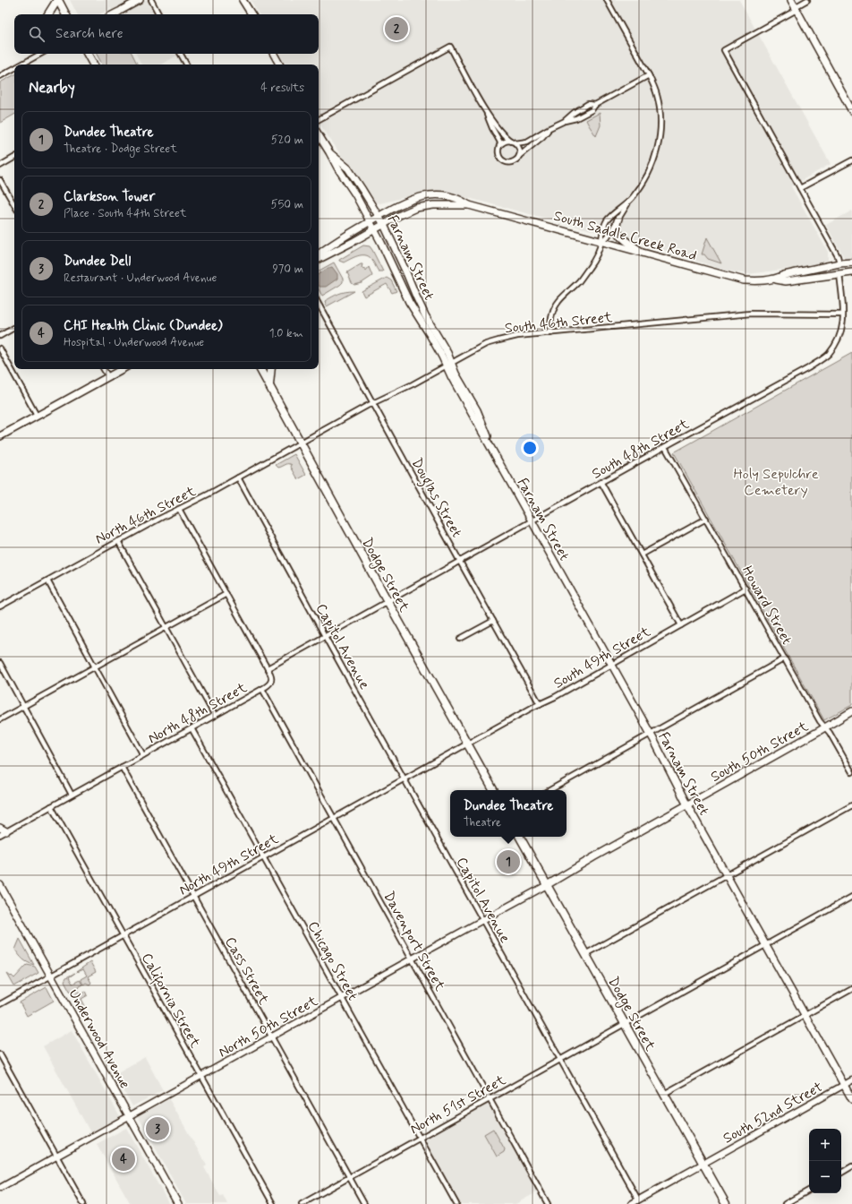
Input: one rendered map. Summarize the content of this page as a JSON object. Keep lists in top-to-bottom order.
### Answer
{
  "streets": {
    "highway": ["Dodge Street"],
    "main road": [
      "South Saddle Creek Road",
      "Farnam Street",
      "South 50th Street",
      "Underwood Avenue"
    ],
    "street": [
      "South 46th Street",
      "South 48th Street",
      "Douglas Street",
      "North 46th Street",
      "Howard Street",
      "Capitol Avenue",
      "South 49th Street",
      "North 48th Street",
      "North 49th Street",
      "Davenport Street",
      "Chicago Street",
      "Cass Street",
      "California Street",
      "North 50th Street",
      "North 51st Street",
      "South 52nd Street"
    ]
  },
  "crossings": [
    ["South Saddle Creek Road", "Farnam Street"],
    ["South Saddle Creek Road", "South 48th Street"],
    ["Farnam Street", "South 46th Street"],
    ["Farnam Street", "South 48th Street"],
    ["Farnam Street", "South 49th Street"],
    ["Farnam Street", "South 50th Street"],
    ["Farnam Street", "North 51st Street"],
    ["Farnam Street", "South 52nd Street"],
    ["South 46th Street", "South 48th Street"],
    ["South 46th Street", "Douglas Street"],
    ["South 46th Street", "North 46th Street"],
    ["South 46th Street", "Dodge Street"],
    ["South 48th Street", "Douglas Street"],
    ["South 48th Street", "Dodge Street"],
    ["South 48th Street", "Howard Street"],
    ["Douglas Street", "South 49th Street"],
    ["North 46th Street", "Dodge Street"],
    ["North 46th Street", "Capitol Avenue"],
    ["Dodge Street", "South 49th Street"],
    ["Dodge Street", "South 50th Street"],
    ["Dodge Street", "North 49th Street"],
    ["Dodge Street", "North 50th Street"],
    ["Dodge Street", "North 51st Street"],
    ["Dodge Street", "South 52nd Street"],
    ["Howard Street", "South 49th Street"],
    ["Howard Street", "South 50th Street"],
    ["Capitol Avenue", "North 49th Street"],
    ["Capitol Avenue", "North 50th Street"],
    ["Capitol Avenue", "North 51st Street"],
    ["Capitol Avenue", "South 52nd Street"],
    ["South 49th Street", "North 49th Street"],
    ["North 48th Street", "Davenport Street"],
    ["North 48th Street", "Chicago Street"],
    ["North 48th Street", "Cass Street"],
    ["North 48th Street", "California Street"],
    ["South 50th Street", "North 50th Street"],
    ["North 49th Street", "Davenport Street"],
    ["North 49th Street", "Chicago Street"],
    ["North 49th Street", "Cass Street"],
    ["North 49th Street", "California Street"],
    ["North 49th Street", "Underwood Avenue"],
    ["Davenport Street", "North 50th Street"],
    ["Davenport Street", "North 51st Street"],
    ["Chicago Street", "North 50th Street"],
    ["Chicago Street", "North 51st Street"],
    ["Cass Street", "North 50th Street"],
    ["Cass Street", "North 51st Street"],
    ["California Street", "North 50th Street"],
    ["North 50th Street", "Underwood Avenue"]
  ],
  "parks": ["Holy Sepulchre Cemetery"],
  "page": {
    "search": "Search here",
    "pins": [
      "2",
      "1",
      "3",
      "4"
    ],
    "heading": ["Nearby", "4 results"],
    "list": [
      {
        "mark": "1",
        "name": "Dundee Theatre",
        "note": "Theatre · Dodge Street",
        "value": "520 m"
      },
      {
        "mark": "2",
        "name": "Clarkson Tower",
        "note": "Place · South 44th Street",
        "value": "550 m"
      },
      {
        "mark": "3",
        "name": "Dundee Dell",
        "note": "Restaurant · Underwood Avenue",
        "value": "970 m"
      },
      {
        "mark": "4",
        "name": "CHI Health Clinic (Dundee)",
        "note": "Hospital · Underwood Avenue",
        "value": "1.0 km"
      }
    ],
    "popup": ["Dundee Theatre", "Theatre"],
    "map_buttons": ["+", "−"]
  }
}
